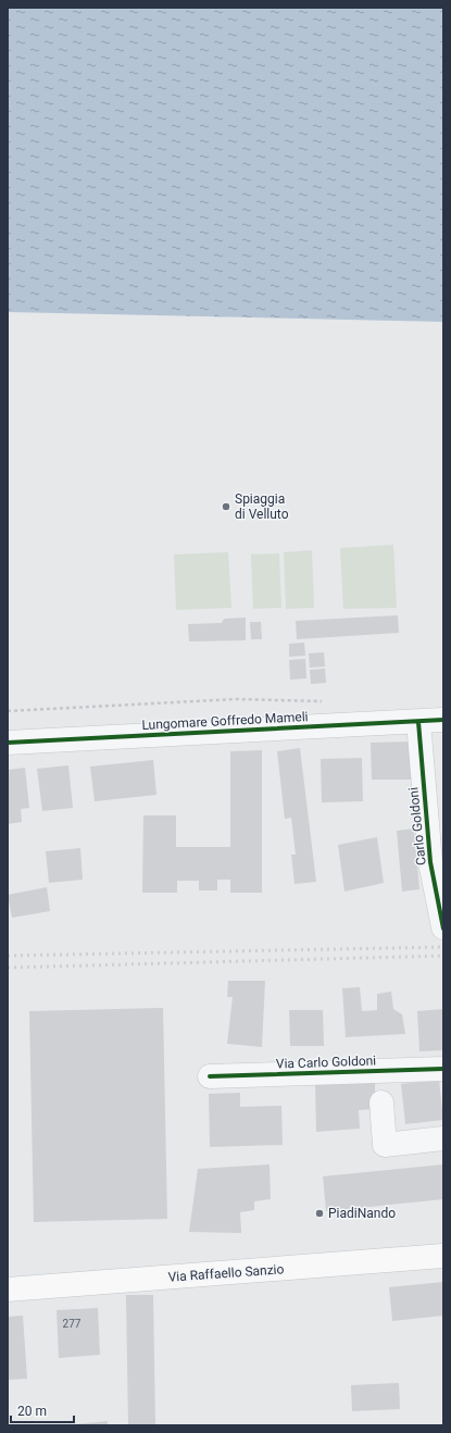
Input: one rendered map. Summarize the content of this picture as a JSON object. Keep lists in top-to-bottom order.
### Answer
{
  "streets": {
    "main road": ["Via Raffaello Sanzio"],
    "street": ["Lungomare Goffredo Mameli", "Carlo Goldoni", "Via Carlo Goldoni"]
  },
  "crossings": [
    ["Lungomare Goffredo Mameli", "Carlo Goldoni"]
  ],
  "places": ["Spiaggia di Velluto", "PiadiNando"],
  "house_numbers": ["277"],
  "scale_bar": "20 m"
}
